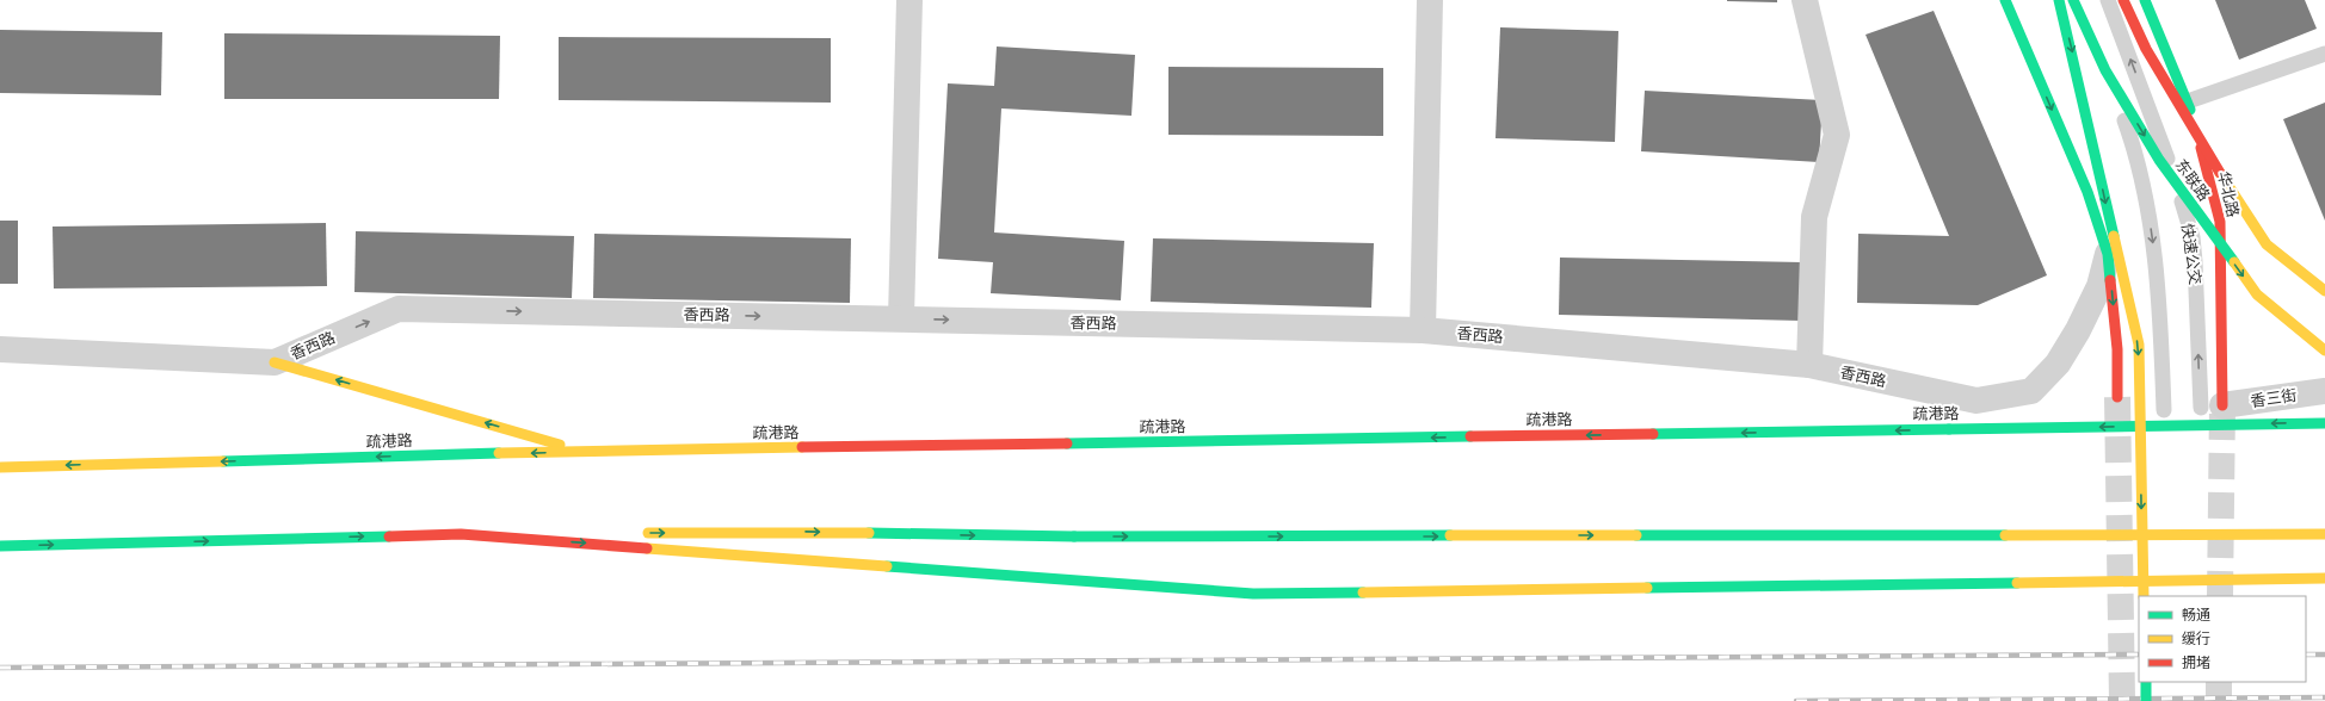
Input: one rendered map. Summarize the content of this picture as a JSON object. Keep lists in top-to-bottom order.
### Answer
{
  "streets": {
    "main road": ["东联路", "华北路", "疏港路"],
    "street": ["香西路", "香三街"],
    "lane": ["快速公交"]
  },
  "crossings": [
    ["华北路", "快速公交"],
    ["华北路", "香三街"],
    ["快速公交", "香三街"]
  ],
  "one_way": ["香西路"],
  "legend": ["畅通", "缓行", "拥堵"]
}
